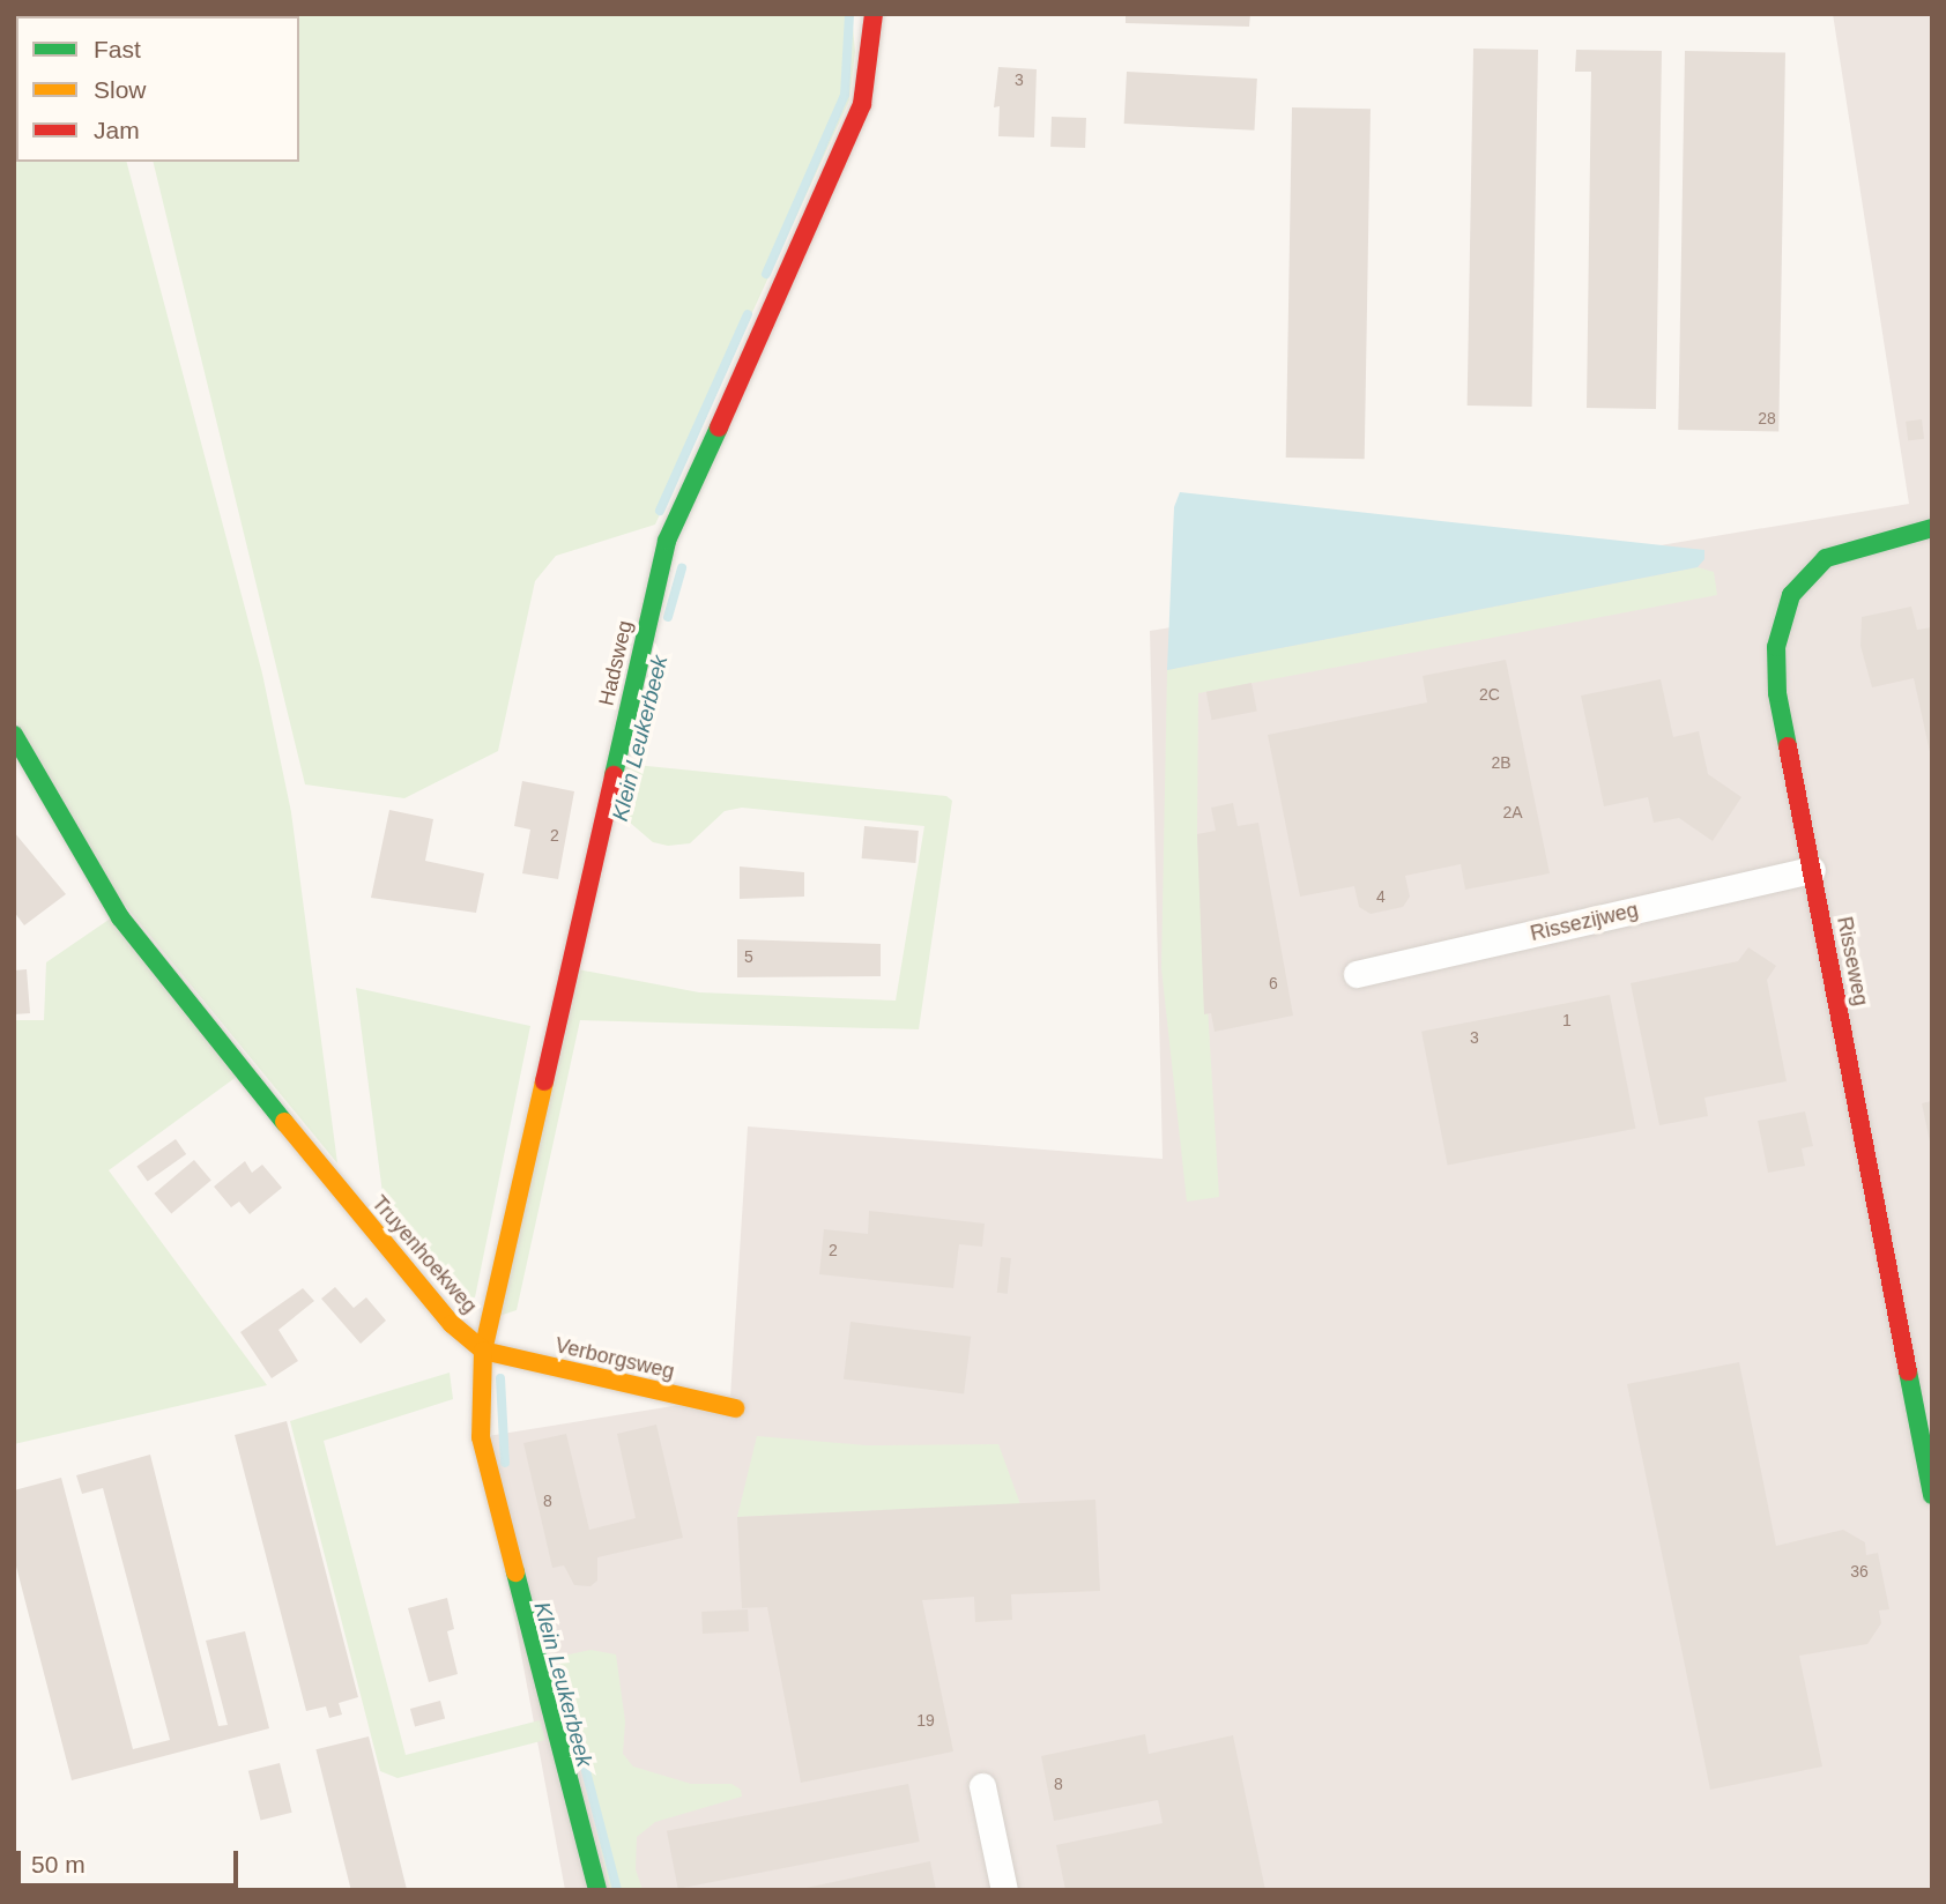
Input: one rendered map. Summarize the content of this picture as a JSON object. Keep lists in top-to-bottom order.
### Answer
{
  "streets": {
    "street": [
      "Hadsweg",
      "Rissezijweg",
      "Risseweg",
      "Truyenhoekweg",
      "Verborgsweg"
    ]
  },
  "crossings": [
    ["Hadsweg", "Truyenhoekweg"],
    ["Hadsweg", "Verborgsweg"],
    ["Rissezijweg", "Risseweg"],
    ["Truyenhoekweg", "Verborgsweg"]
  ],
  "water": ["Klein Leukerbeek"],
  "house_numbers": [
    "3",
    "28",
    "2C",
    "2B",
    "2A",
    "2",
    "4",
    "5",
    "6",
    "1",
    "3",
    "2",
    "8",
    "36",
    "19",
    "8"
  ],
  "legend": ["Fast", "Slow", "Jam"],
  "scale_bar": "50 m"
}
